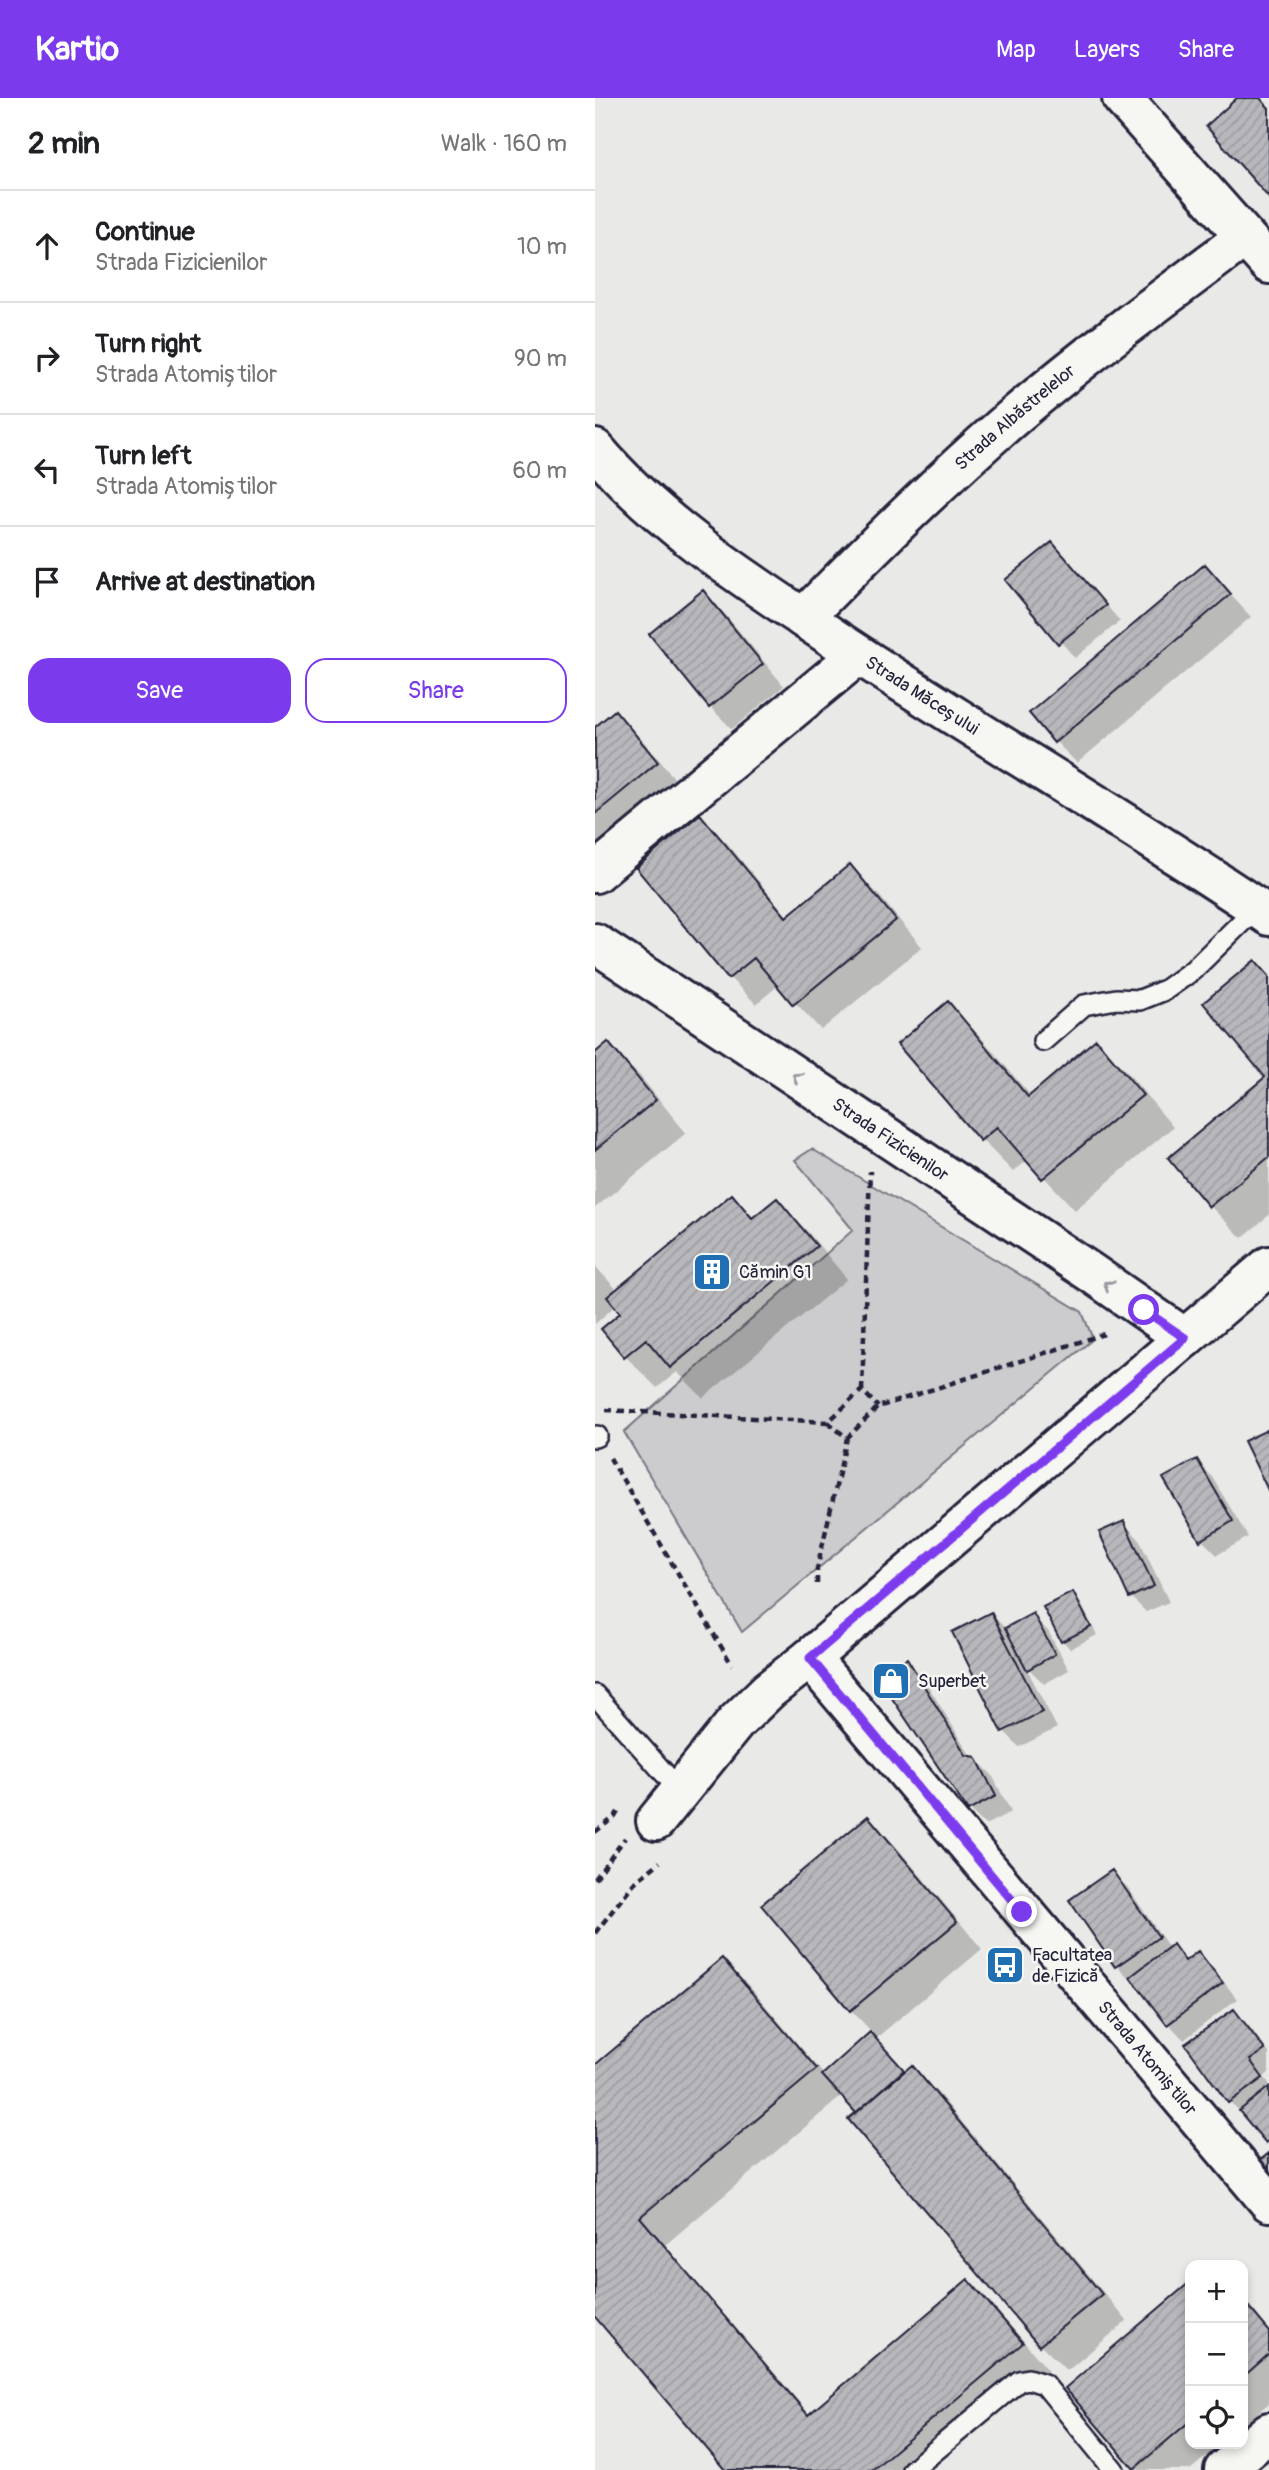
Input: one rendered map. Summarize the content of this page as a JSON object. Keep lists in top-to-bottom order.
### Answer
{
  "streets": {
    "street": [
      "Strada Albăstrelelor",
      "Strada Măceșului",
      "Strada Fizicienilor",
      "Strada Atomiștilor"
    ]
  },
  "crossings": [
    ["Strada Albăstrelelor", "Strada Măceșului"]
  ],
  "one_way": ["Strada Fizicienilor"],
  "places": {
    "building": ["Cămin G1"],
    "shop": ["Superbet"],
    "bus stop": ["Facultatea de Fizică"]
  },
  "page": {
    "header": "Kartio",
    "nav": ["Map", "Layers", "Share"],
    "heading": ["2 min", "Walk · 160 m"],
    "list": [
      ["Continue", "Strada Fizicienilor", "10 m"],
      ["Turn right", "Strada Atomiștilor", "90 m"],
      ["Turn left", "Strada Atomiștilor", "60 m"],
      "Arrive at destination"
    ],
    "buttons": ["Save", "Share"],
    "map_buttons": ["+", "−"]
  }
}
